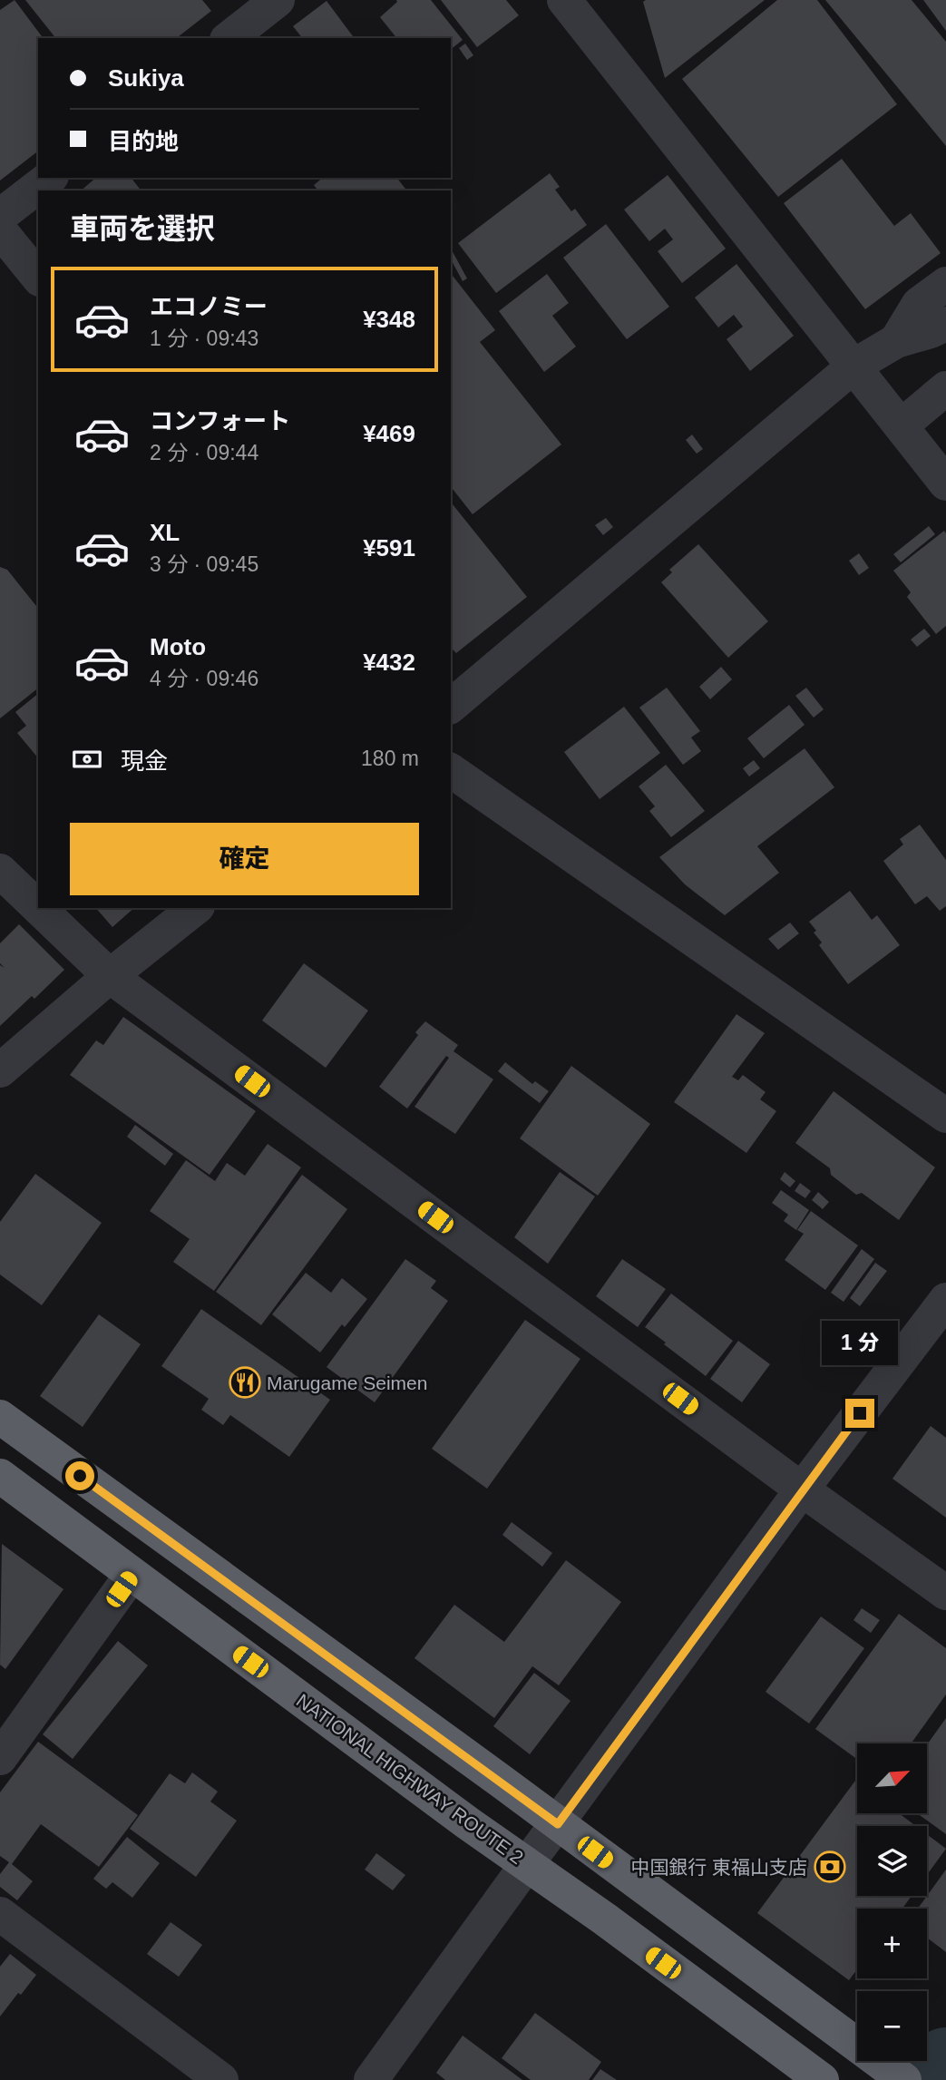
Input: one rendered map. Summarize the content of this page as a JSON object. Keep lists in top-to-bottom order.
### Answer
{
  "streets": {
    "highway": ["NATIONAL HIGHWAY ROUTE 2"]
  },
  "places": {
    "restaurant": ["Marugame Seimen"],
    "bank": ["中国銀行 東福山支店"]
  },
  "north": "top right",
  "page": {
    "banner": ["Sukiya", "目的地"],
    "heading": "車両を選択",
    "list": [
      {
        "name": "エコノミー",
        "note": "1 分 · 09:43",
        "value": "¥348"
      },
      {
        "name": "コンフォート",
        "note": "2 分 · 09:44",
        "value": "¥469"
      },
      {
        "name": "XL",
        "note": "3 分 · 09:45",
        "value": "¥591"
      },
      {
        "name": "Moto",
        "note": "4 分 · 09:46",
        "value": "¥432"
      }
    ],
    "pay": ["現金", "180 m"],
    "buttons": "確定",
    "bubble": "1 分",
    "map_buttons": ["+", "−"]
  }
}
